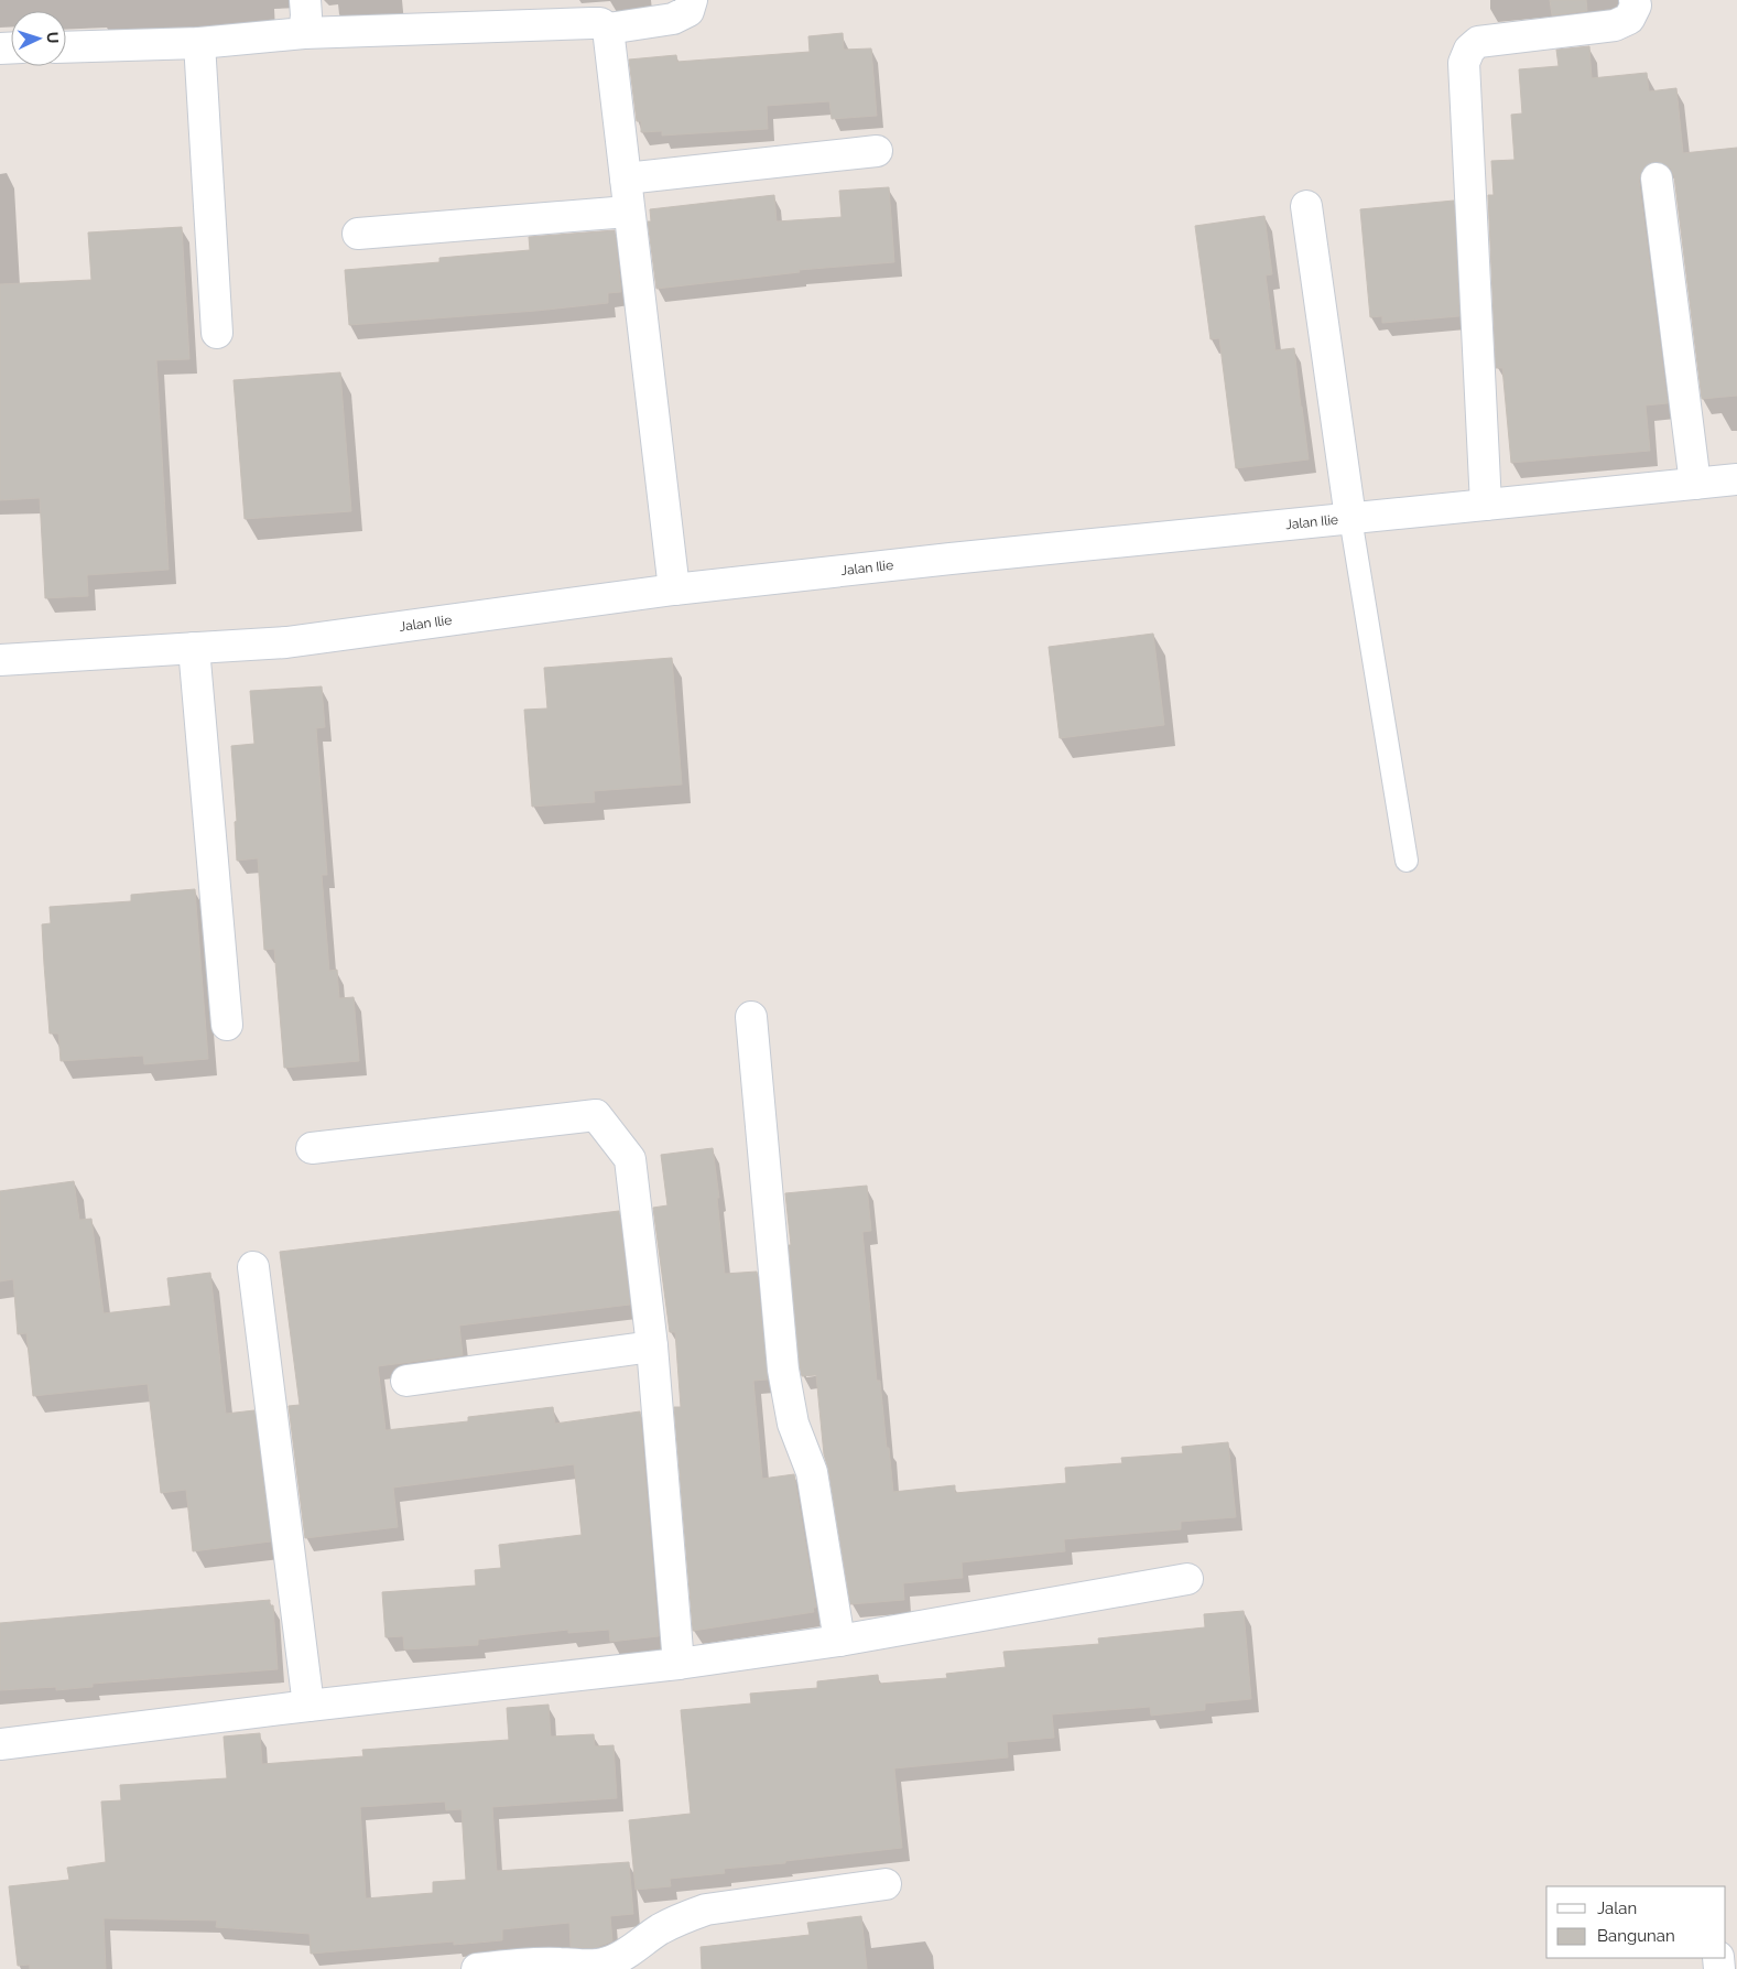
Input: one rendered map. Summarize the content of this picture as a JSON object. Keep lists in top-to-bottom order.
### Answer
{
  "streets": {
    "street": ["Jalan Ilie"]
  },
  "legend": ["Jalan", "Bangunan"],
  "north": "right"
}
